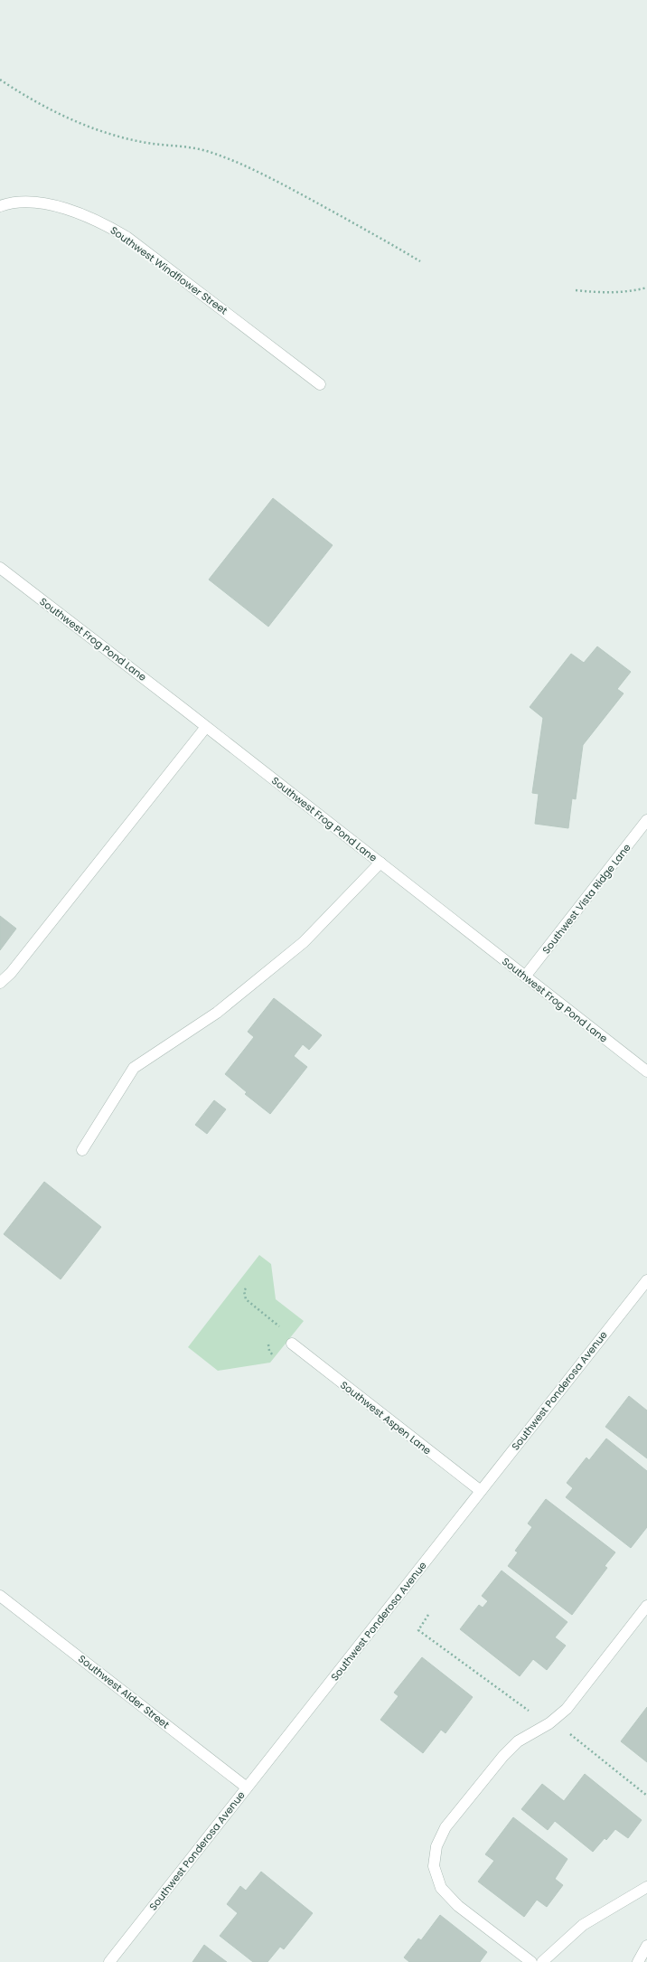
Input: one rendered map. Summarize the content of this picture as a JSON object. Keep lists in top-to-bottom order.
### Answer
{
  "streets": {
    "street": [
      "Southwest Windflower Street",
      "Southwest Frog Pond Lane",
      "Southwest Vista Ridge Lane",
      "Southwest Ponderosa Avenue",
      "Southwest Aspen Lane",
      "Southwest Alder Street"
    ]
  },
  "crossings": [
    ["Southwest Frog Pond Lane", "Southwest Vista Ridge Lane"],
    ["Southwest Ponderosa Avenue", "Southwest Aspen Lane"],
    ["Southwest Ponderosa Avenue", "Southwest Alder Street"]
  ]
}
